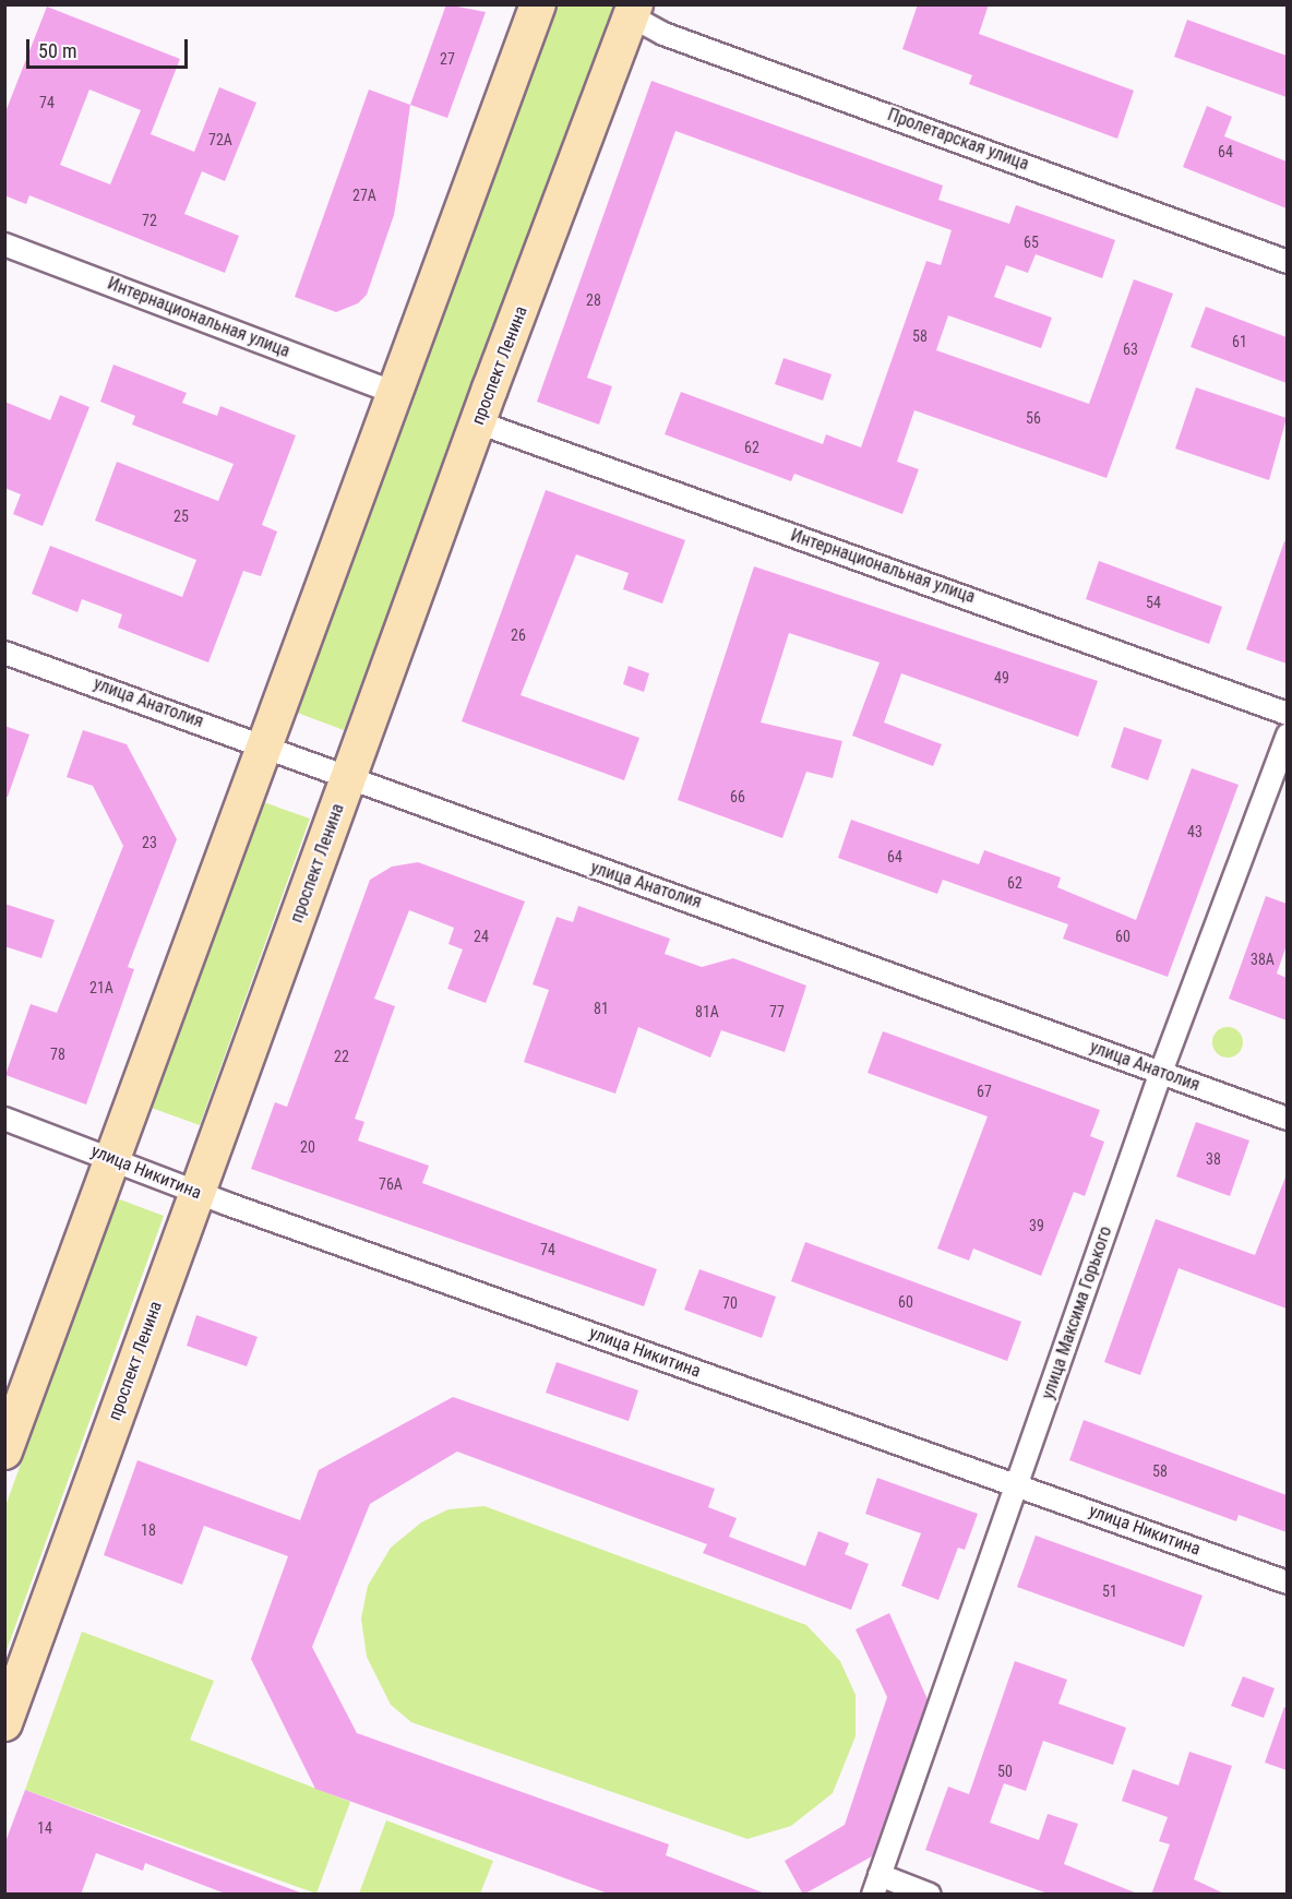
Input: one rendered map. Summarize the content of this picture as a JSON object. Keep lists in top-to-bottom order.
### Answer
{
  "streets": {
    "main road": ["проспект Ленина"],
    "street": [
      "Пролетарская улица",
      "Интернациональная улица",
      "улица Анатолия",
      "улица Никитина",
      "улица Максима Горького"
    ]
  },
  "crossings": [
    ["Пролетарская улица", "проспект Ленина"],
    ["Интернациональная улица", "проспект Ленина"],
    ["проспект Ленина", "улица Анатолия"],
    ["проспект Ленина", "улица Никитина"],
    ["улица Анатолия", "улица Максима Горького"],
    ["улица Никитина", "улица Максима Горького"]
  ],
  "house_numbers": [
    "27",
    "74",
    "72А",
    "64",
    "27А",
    "72",
    "65",
    "28",
    "58",
    "61",
    "63",
    "56",
    "62",
    "25",
    "54",
    "26",
    "49",
    "66",
    "43",
    "23",
    "64",
    "62",
    "24",
    "60",
    "38А",
    "21А",
    "81",
    "81А",
    "77",
    "78",
    "22",
    "67",
    "20",
    "38",
    "76А",
    "39",
    "74",
    "60",
    "70",
    "58",
    "18",
    "51",
    "50",
    "14"
  ],
  "scale_bar": "50 m"
}
